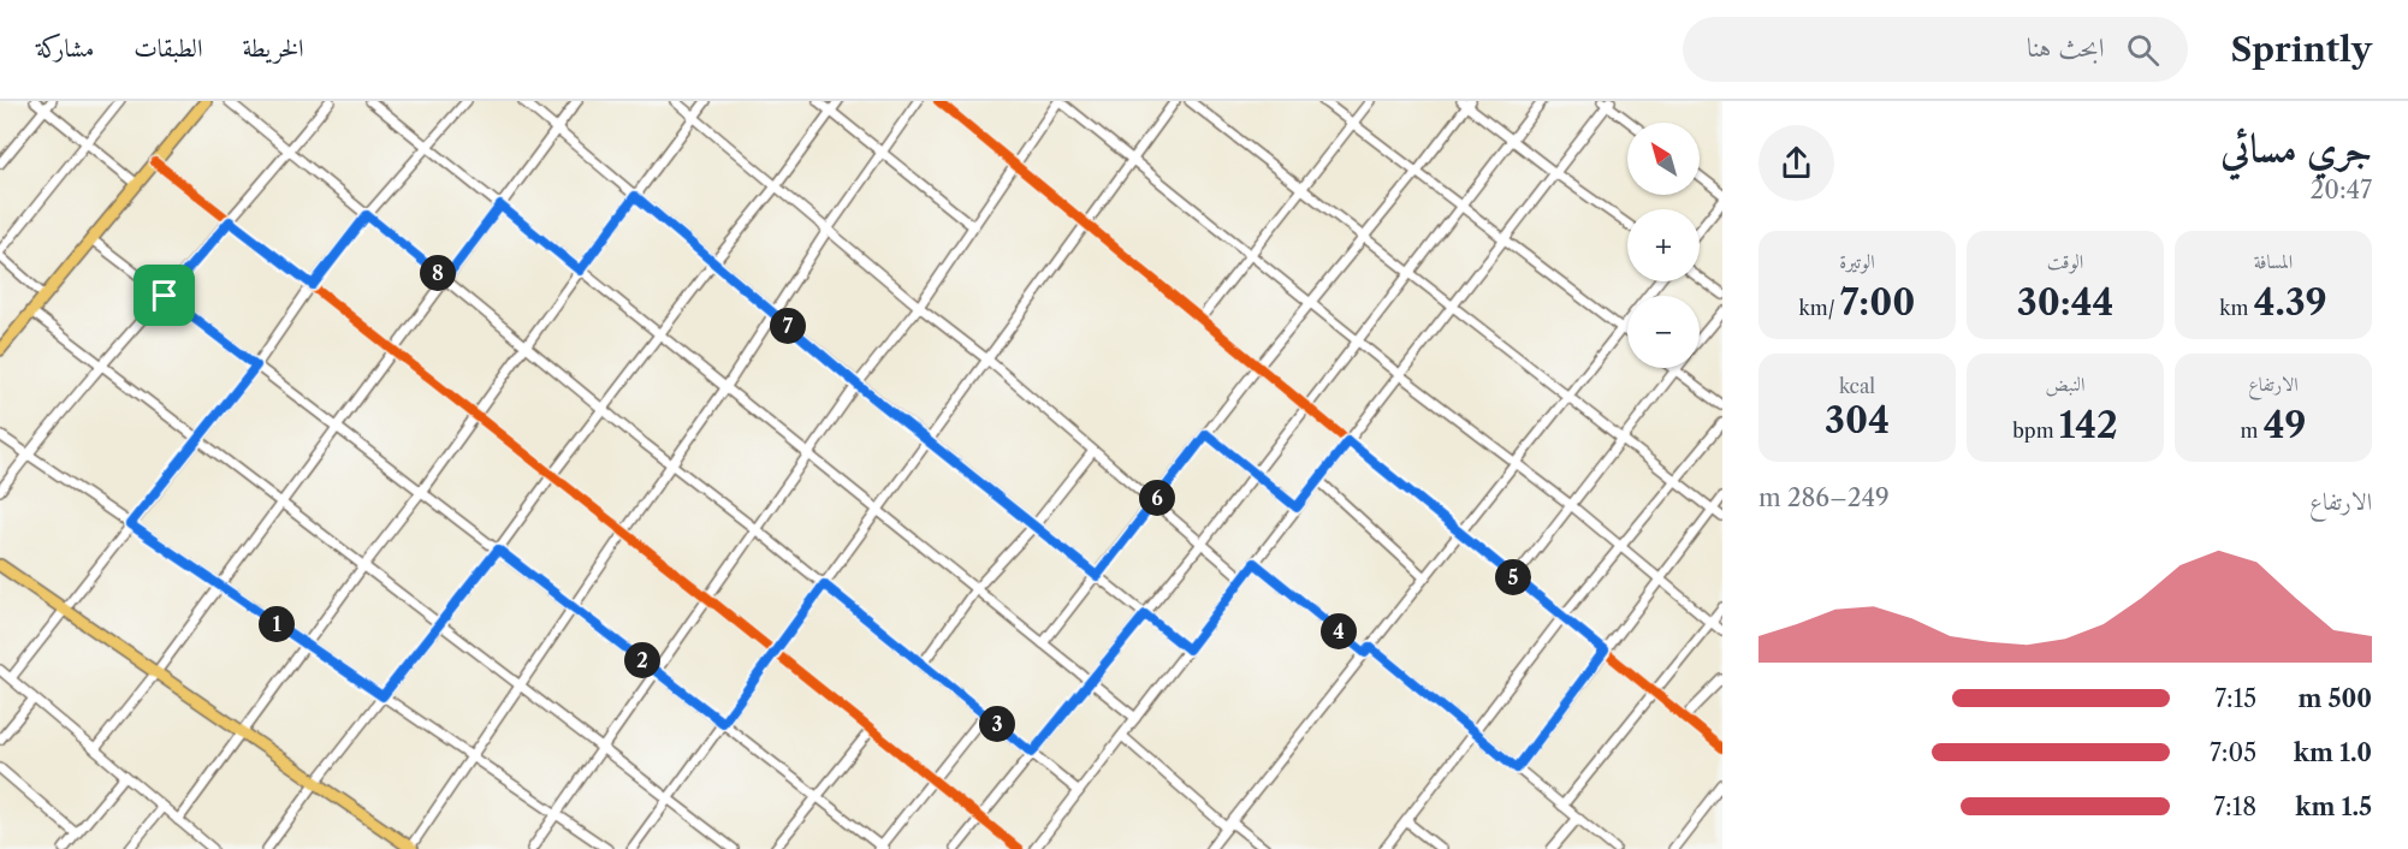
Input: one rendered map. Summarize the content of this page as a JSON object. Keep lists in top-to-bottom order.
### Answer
{
  "north": "top left",
  "page": {
    "header": "Sprintly",
    "search": "ابحث هنا",
    "nav": ["الخريطة", "الطبقات", "مشاركة"],
    "heading": ["جري مسائي", "20:47"],
    "map_buttons": ["+", "−"],
    "stats": [
      ["المسافة", "4.39 km"],
      ["الوقت", "30:44"],
      ["الوتيرة", "7:00 /km"],
      ["الارتفاع", "49 m"],
      ["النبض", "142 bpm"],
      ["kcal", "304"]
    ],
    "pins": [
      "8",
      "7",
      "6",
      "5",
      "1",
      "4",
      "2",
      "3"
    ],
    "chart": ["الارتفاع", "249–286 m"],
    "list": [
      {
        "name": "500 m",
        "note": "7:15"
      },
      {
        "name": "1.0 km",
        "note": "7:05"
      },
      {
        "name": "1.5 km",
        "note": "7:18"
      }
    ]
  }
}
